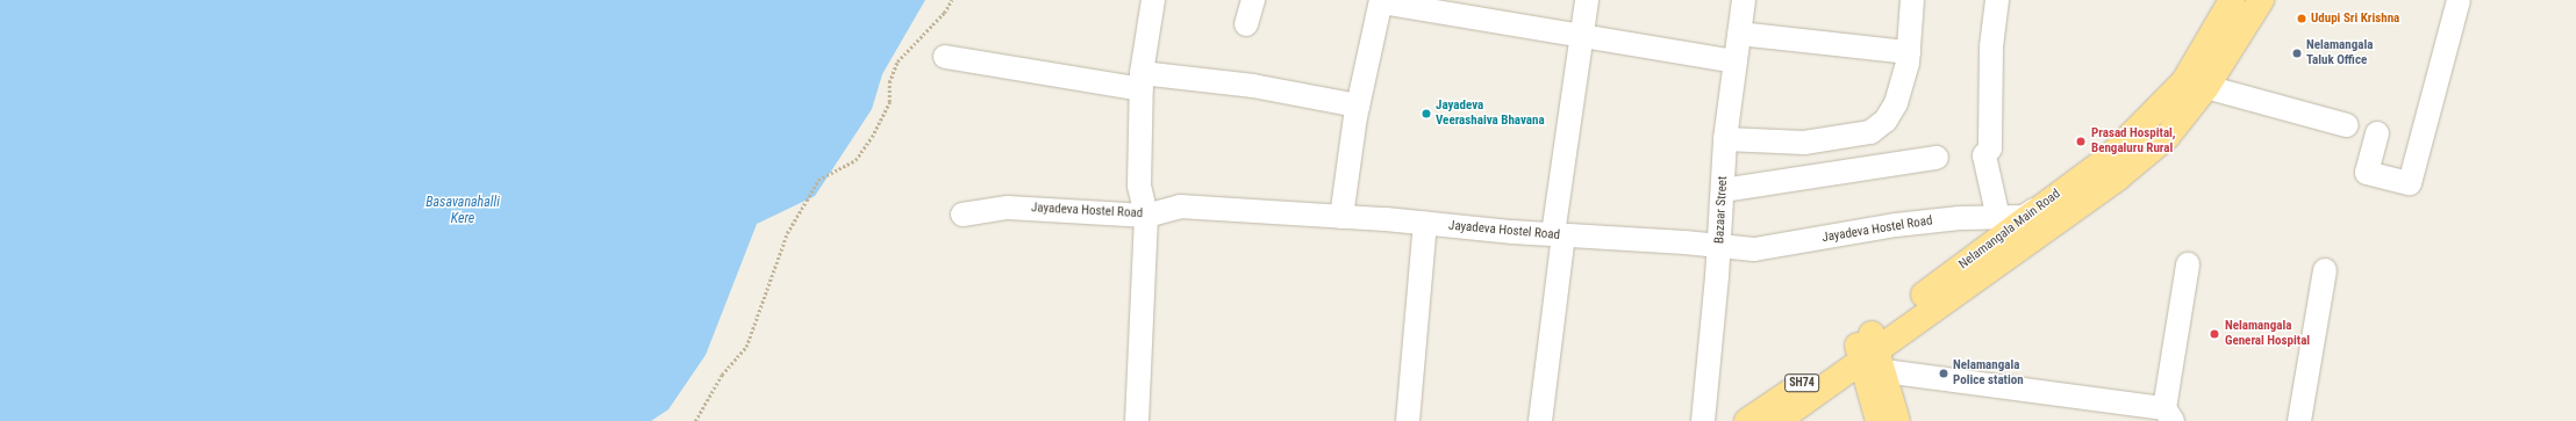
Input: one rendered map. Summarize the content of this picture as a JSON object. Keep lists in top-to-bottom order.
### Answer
{
  "streets": {
    "main road": ["Nelamangala Main Road", "SH74"],
    "street": ["Bazaar Street", "Jayadeva Hostel Road"]
  },
  "crossings": [
    ["Bazaar Street", "Jayadeva Hostel Road"],
    ["Jayadeva Hostel Road", "Nelamangala Main Road"],
    ["Nelamangala Main Road", "SH74"]
  ],
  "water": ["Basavanahalli Kere"],
  "places": [
    "Udupi Sri Krishna",
    "Nelamangala Taluk Office",
    "Jayadeva Veerashaiva Bhavana",
    "Prasad Hospital, Bengaluru Rural",
    "Nelamangala General Hospital",
    "Nelamangala Police station"
  ]
}
